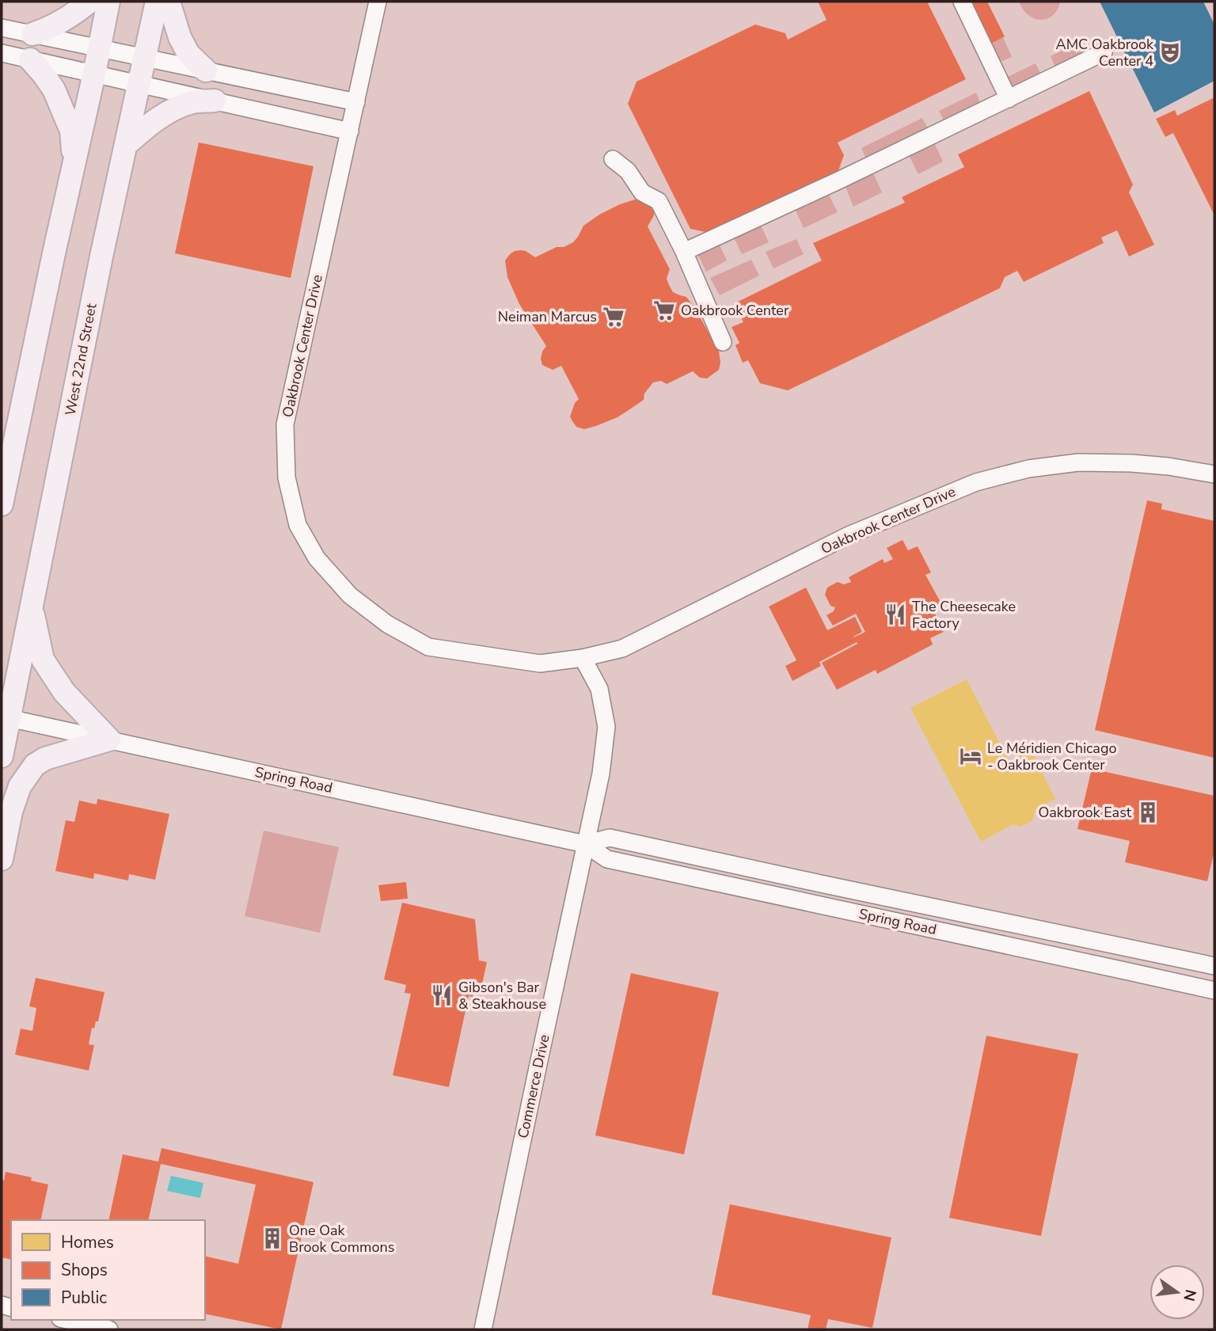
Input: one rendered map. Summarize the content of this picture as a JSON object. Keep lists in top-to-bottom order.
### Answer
{
  "streets": {
    "main road": ["West 22nd Street"],
    "street": ["Oakbrook Center Drive", "Spring Road", "Commerce Drive"]
  },
  "crossings": [
    ["West 22nd Street", "Spring Road"],
    ["Spring Road", "Commerce Drive"]
  ],
  "places": {
    "theatre": ["AMC Oakbrook Center 4"],
    "supermarket": ["Oakbrook Center", "Neiman Marcus"],
    "restaurant": ["The Cheesecake Factory", "Gibson's Bar & Steakhouse"],
    "hotel": ["Le Méridien Chicago - Oakbrook Center"],
    "building": ["Oakbrook East", "One Oak Brook Commons"]
  },
  "legend": ["Homes", "Shops", "Public"],
  "north": "right"
}
